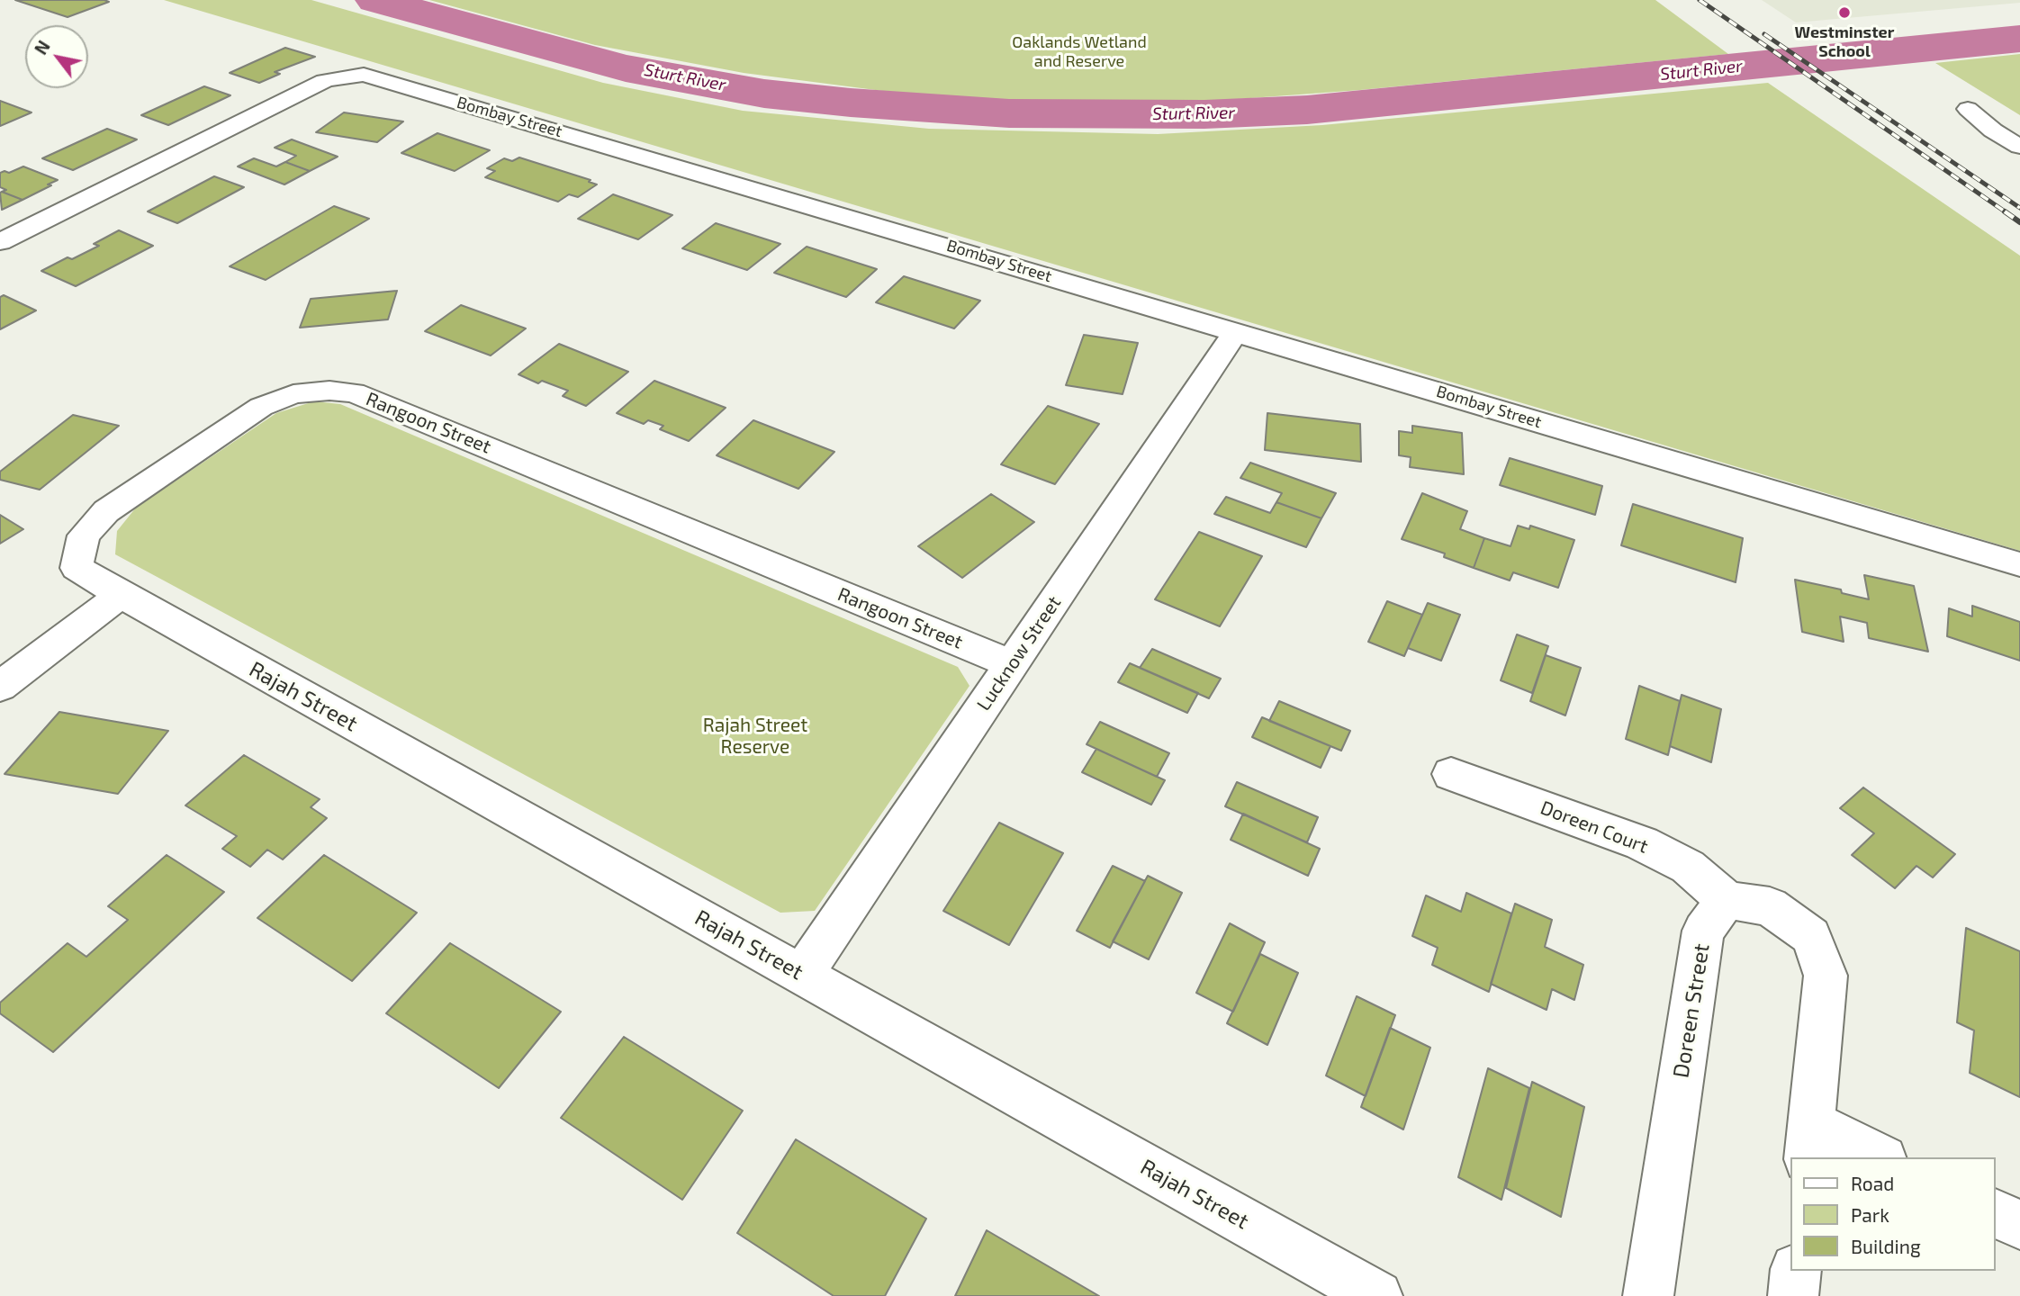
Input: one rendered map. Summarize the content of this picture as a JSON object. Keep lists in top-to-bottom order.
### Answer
{
  "streets": {
    "street": [
      "Bombay Street",
      "Rangoon Street",
      "Lucknow Street",
      "Rajah Street",
      "Doreen Court",
      "Doreen Street"
    ]
  },
  "crossings": [
    ["Bombay Street", "Lucknow Street"],
    ["Rangoon Street", "Lucknow Street"],
    ["Rangoon Street", "Rajah Street"],
    ["Lucknow Street", "Rajah Street"],
    ["Doreen Court", "Doreen Street"]
  ],
  "water": ["Sturt River"],
  "parks": ["Oaklands Wetland and Reserve", "Rajah Street Reserve"],
  "places": ["Westminster School"],
  "legend": ["Road", "Park", "Building"],
  "north": "top left"
}
